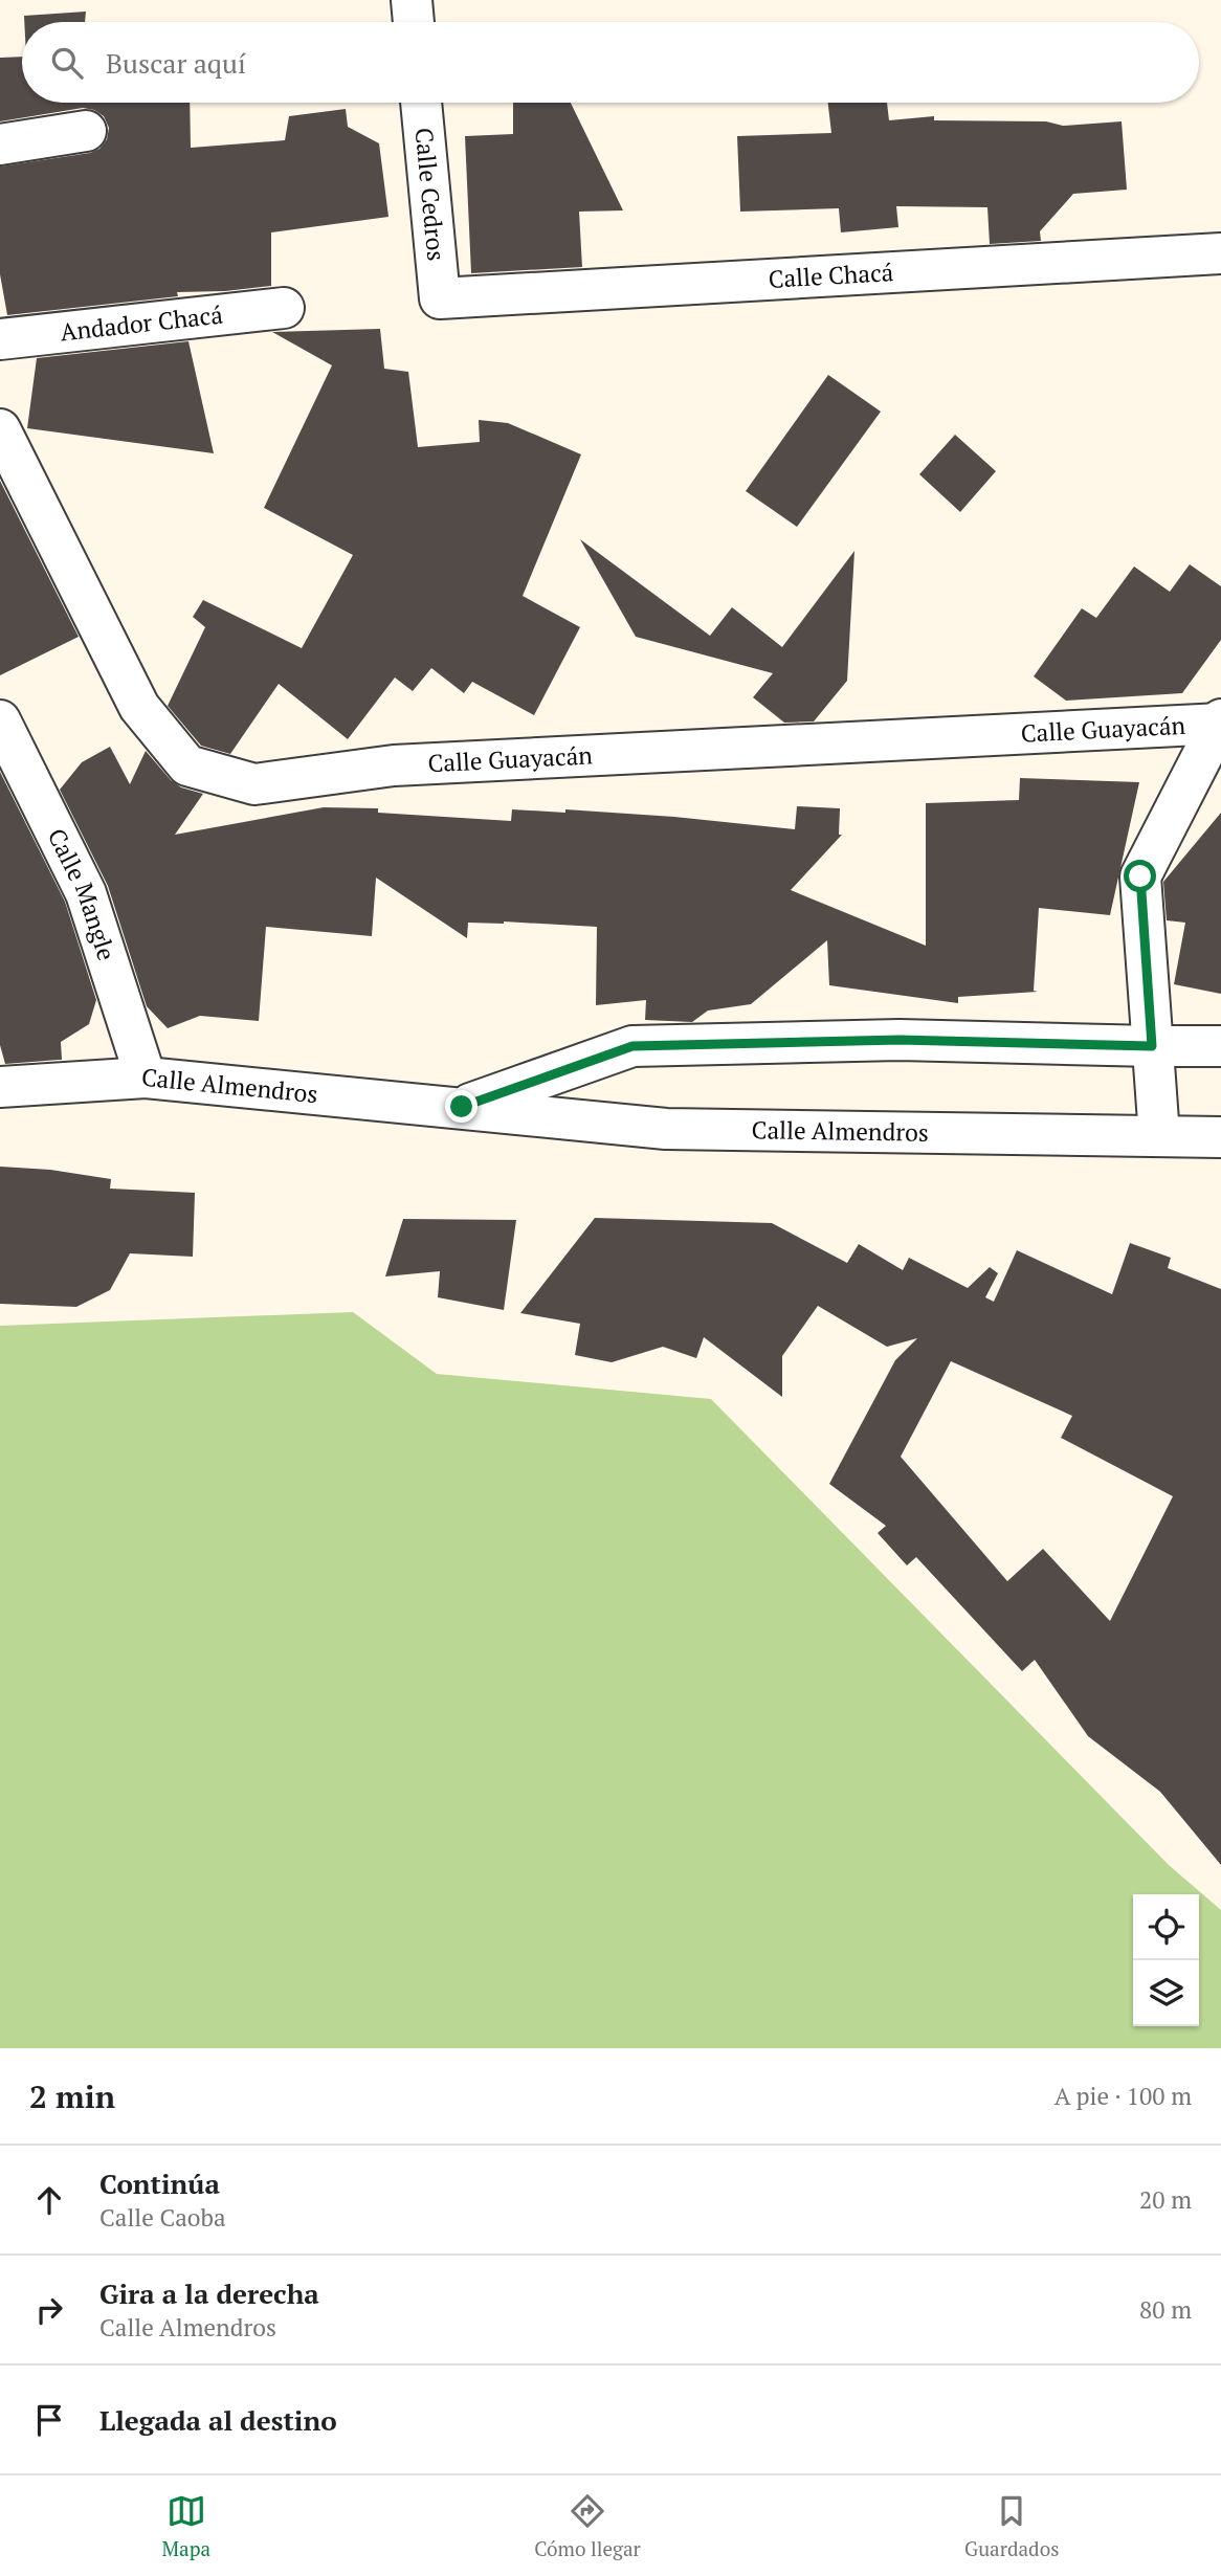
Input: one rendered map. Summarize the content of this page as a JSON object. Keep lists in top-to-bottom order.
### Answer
{
  "streets": {
    "street": [
      "Calle Cedros",
      "Calle Chacá",
      "Andador Chacá",
      "Calle Guayacán",
      "Calle Mangle",
      "Calle Almendros"
    ]
  },
  "crossings": [
    ["Calle Cedros", "Calle Chacá"],
    ["Calle Mangle", "Calle Almendros"]
  ],
  "page": {
    "search": "Buscar aquí",
    "heading": ["2 min", "A pie · 100 m"],
    "list": [
      ["Continúa", "Calle Caoba", "20 m"],
      ["Gira a la derecha", "Calle Almendros", "80 m"],
      "Llegada al destino"
    ],
    "nav": ["Mapa", "Cómo llegar", "Guardados"]
  }
}
